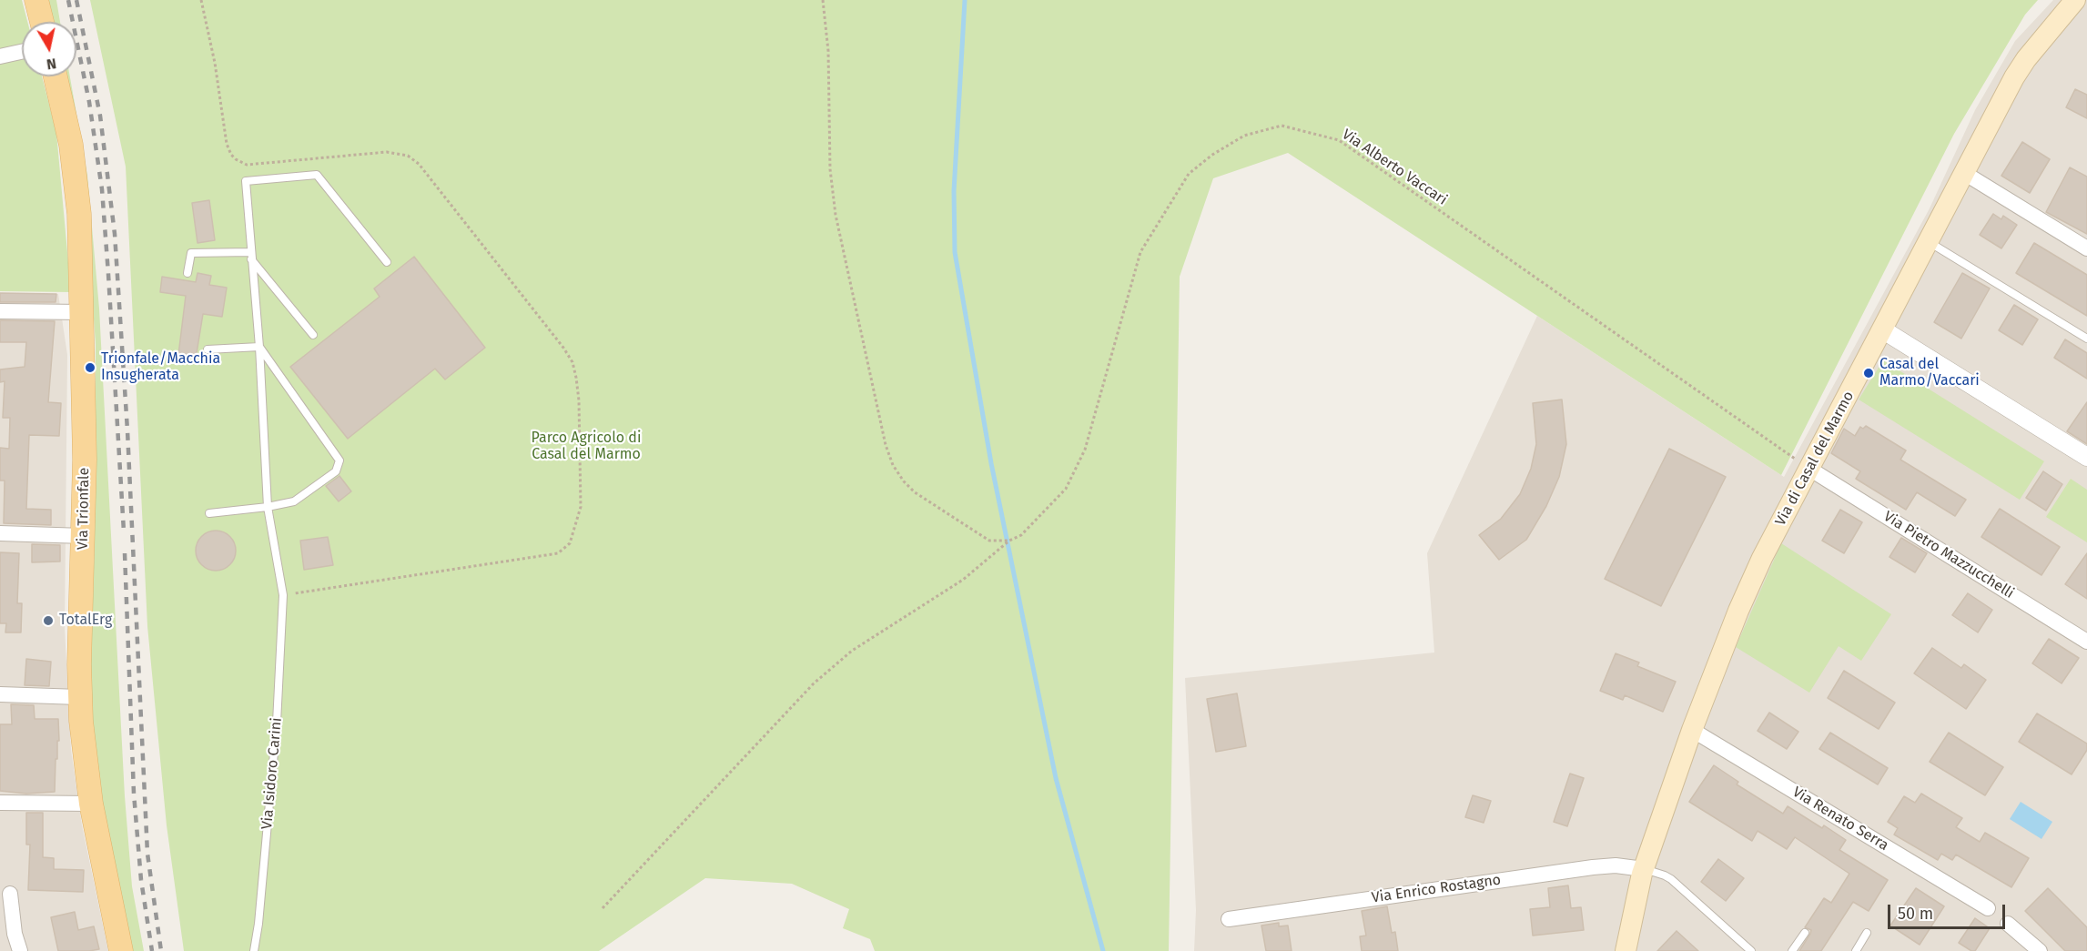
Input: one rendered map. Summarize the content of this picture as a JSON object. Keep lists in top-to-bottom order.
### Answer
{
  "streets": {
    "main road": ["Via di Casal del Marmo", "Via Trionfale"],
    "street": ["Via Pietro Mazzucchelli", "Via Renato Serra", "Via Enrico Rostagno"],
    "lane": ["Via Isidoro Carini"],
    "path": ["Via Alberto Vaccari"]
  },
  "crossings": [
    ["Via Alberto Vaccari", "Via di Casal del Marmo"],
    ["Via Alberto Vaccari", "Via Pietro Mazzucchelli"],
    ["Via di Casal del Marmo", "Via Pietro Mazzucchelli"],
    ["Via di Casal del Marmo", "Via Renato Serra"],
    ["Via di Casal del Marmo", "Via Enrico Rostagno"]
  ],
  "parks": ["Parco Agricolo di Casal del Marmo"],
  "places": ["Trionfale/Macchia Insugherata", "Casal del Marmo/Vaccari", "TotalErg"],
  "scale_bar": "50 m",
  "north": "bottom"
}
